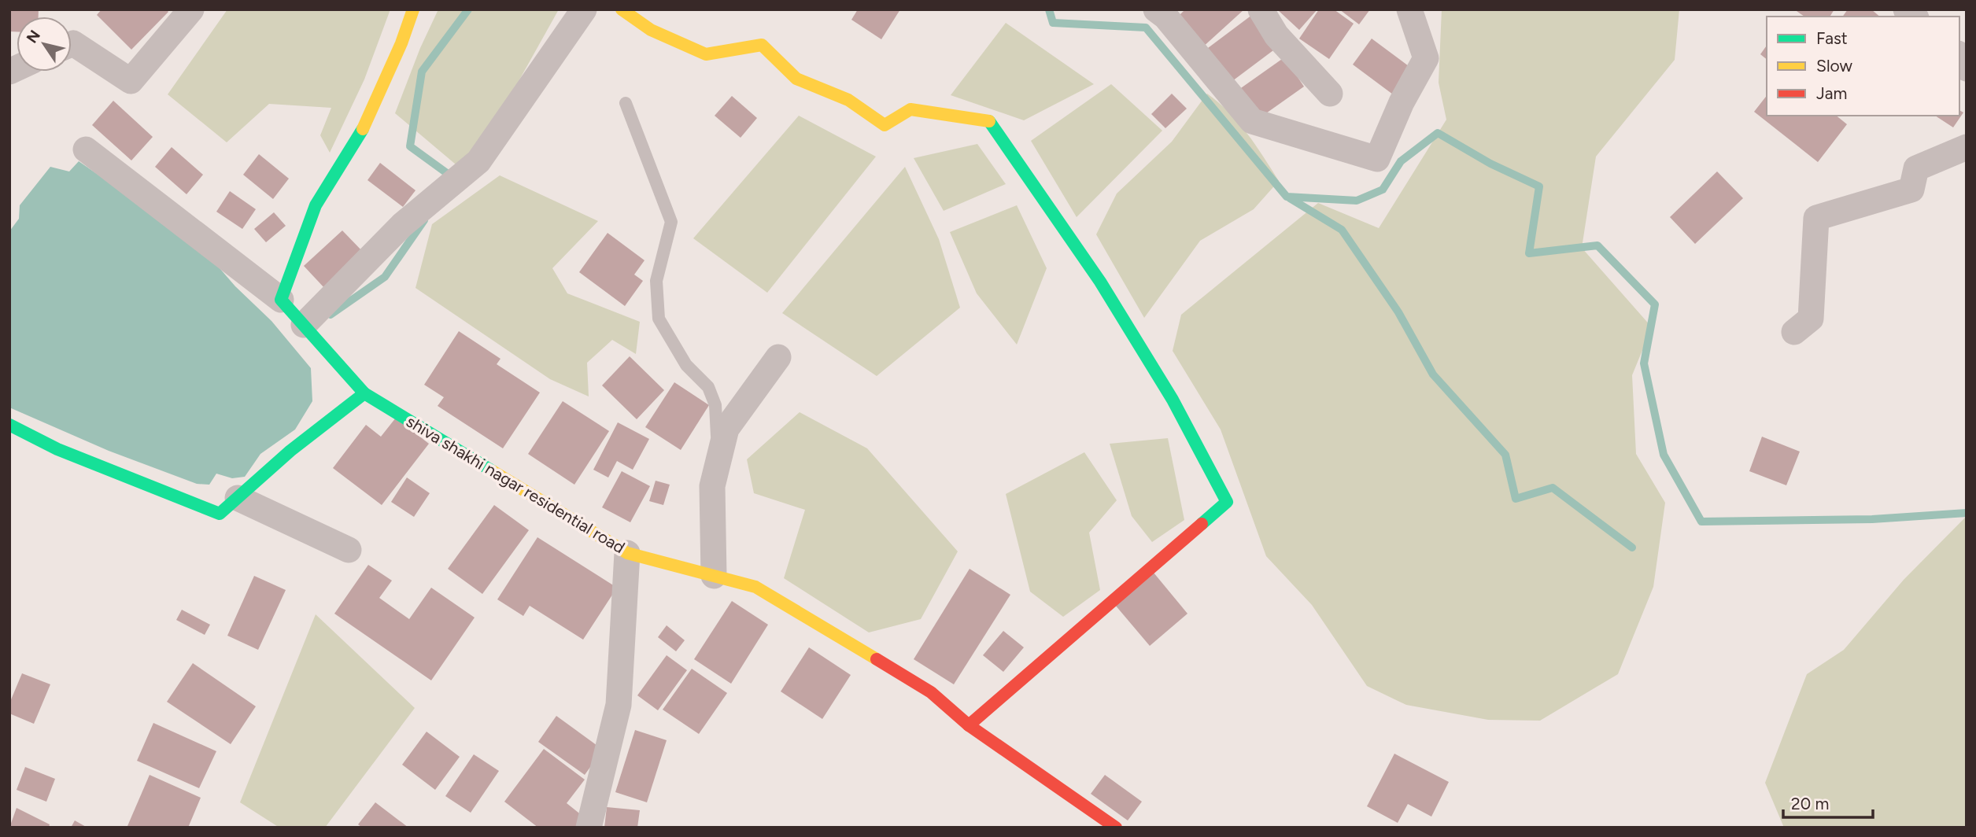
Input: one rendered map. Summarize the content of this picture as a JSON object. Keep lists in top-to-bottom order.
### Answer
{
  "streets": {
    "street": ["shiva shakhi nagar residential road"]
  },
  "legend": ["Fast", "Slow", "Jam"],
  "scale_bar": "20 m",
  "north": "top left"
}
